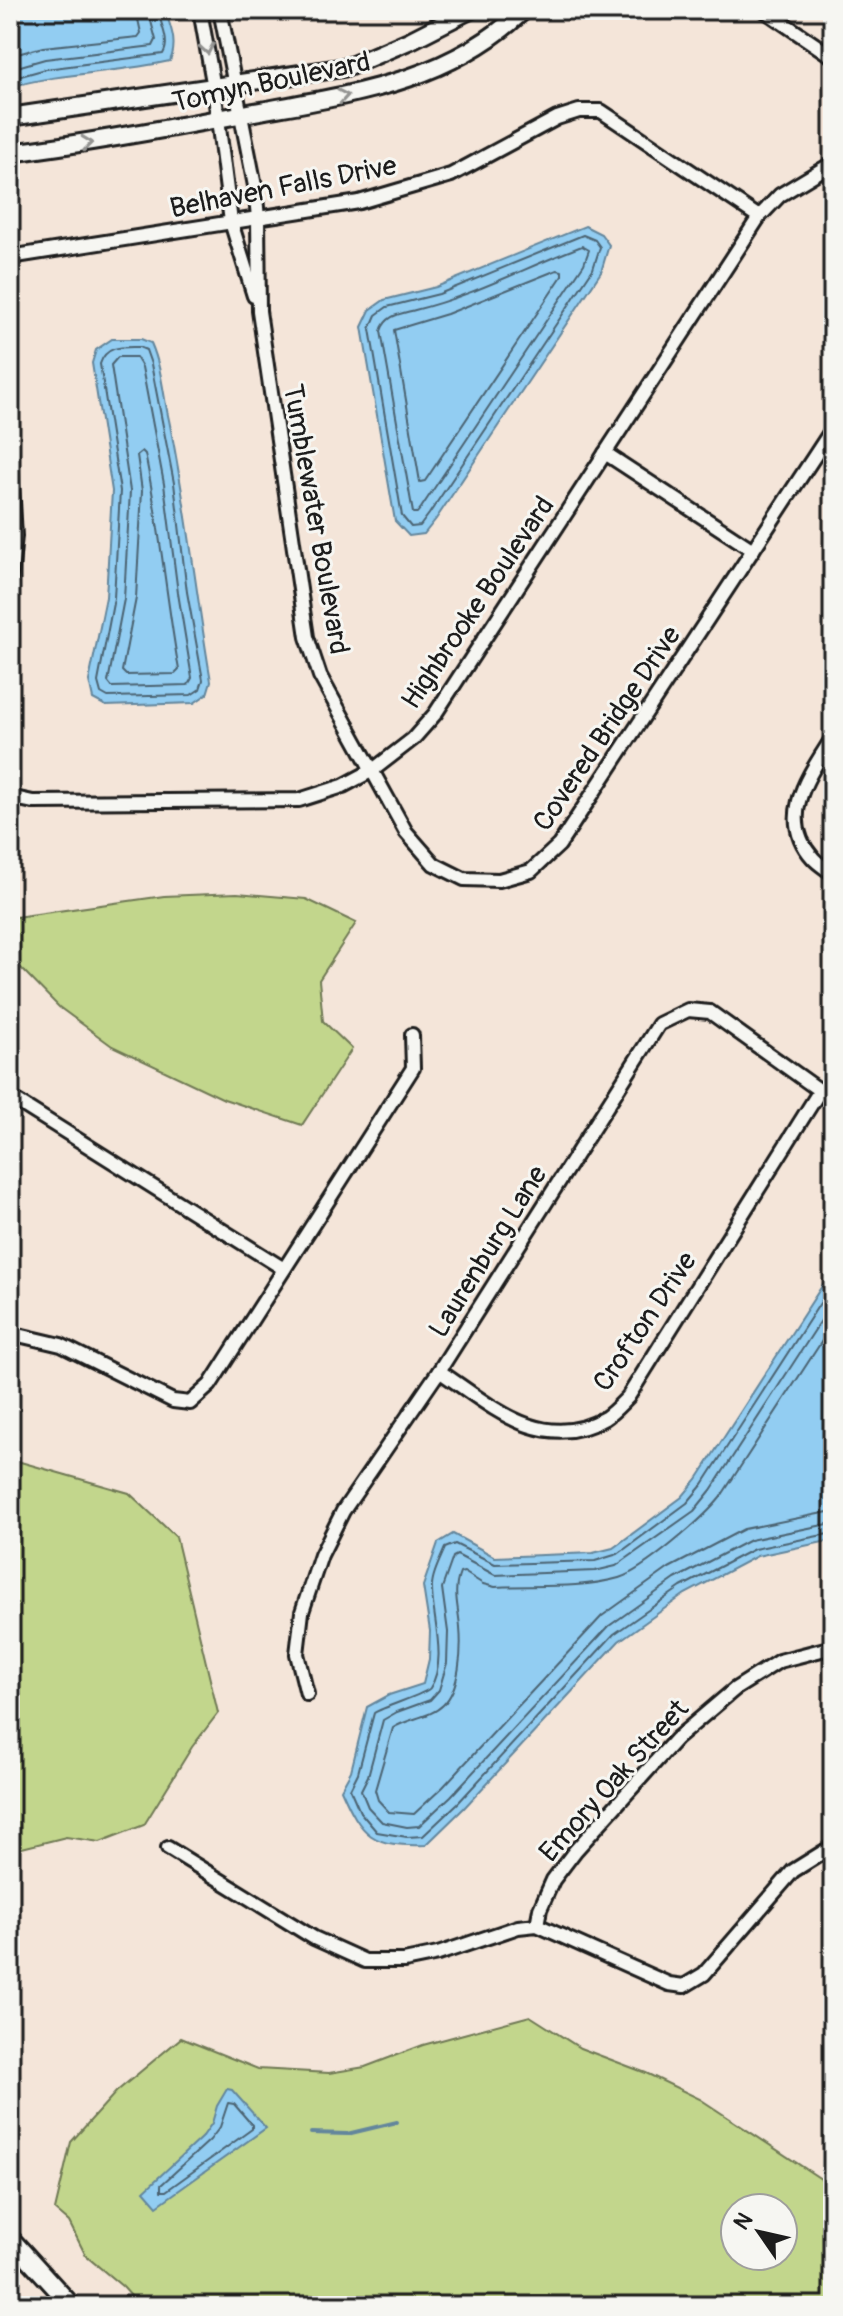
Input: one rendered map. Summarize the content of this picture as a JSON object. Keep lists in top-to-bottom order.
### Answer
{
  "streets": {
    "street": [
      "Tomyn Boulevard",
      "Belhaven Falls Drive",
      "Tumblewater Boulevard",
      "Highbrooke Boulevard",
      "Covered Bridge Drive",
      "Laurenburg Lane",
      "Crofton Drive",
      "Emory Oak Street"
    ]
  },
  "crossings": [
    ["Tomyn Boulevard", "Tumblewater Boulevard"],
    ["Belhaven Falls Drive", "Tumblewater Boulevard"],
    ["Belhaven Falls Drive", "Highbrooke Boulevard"],
    ["Tumblewater Boulevard", "Highbrooke Boulevard"],
    ["Tumblewater Boulevard", "Covered Bridge Drive"],
    ["Highbrooke Boulevard", "Covered Bridge Drive"],
    ["Laurenburg Lane", "Crofton Drive"]
  ],
  "north": "top left"
}
